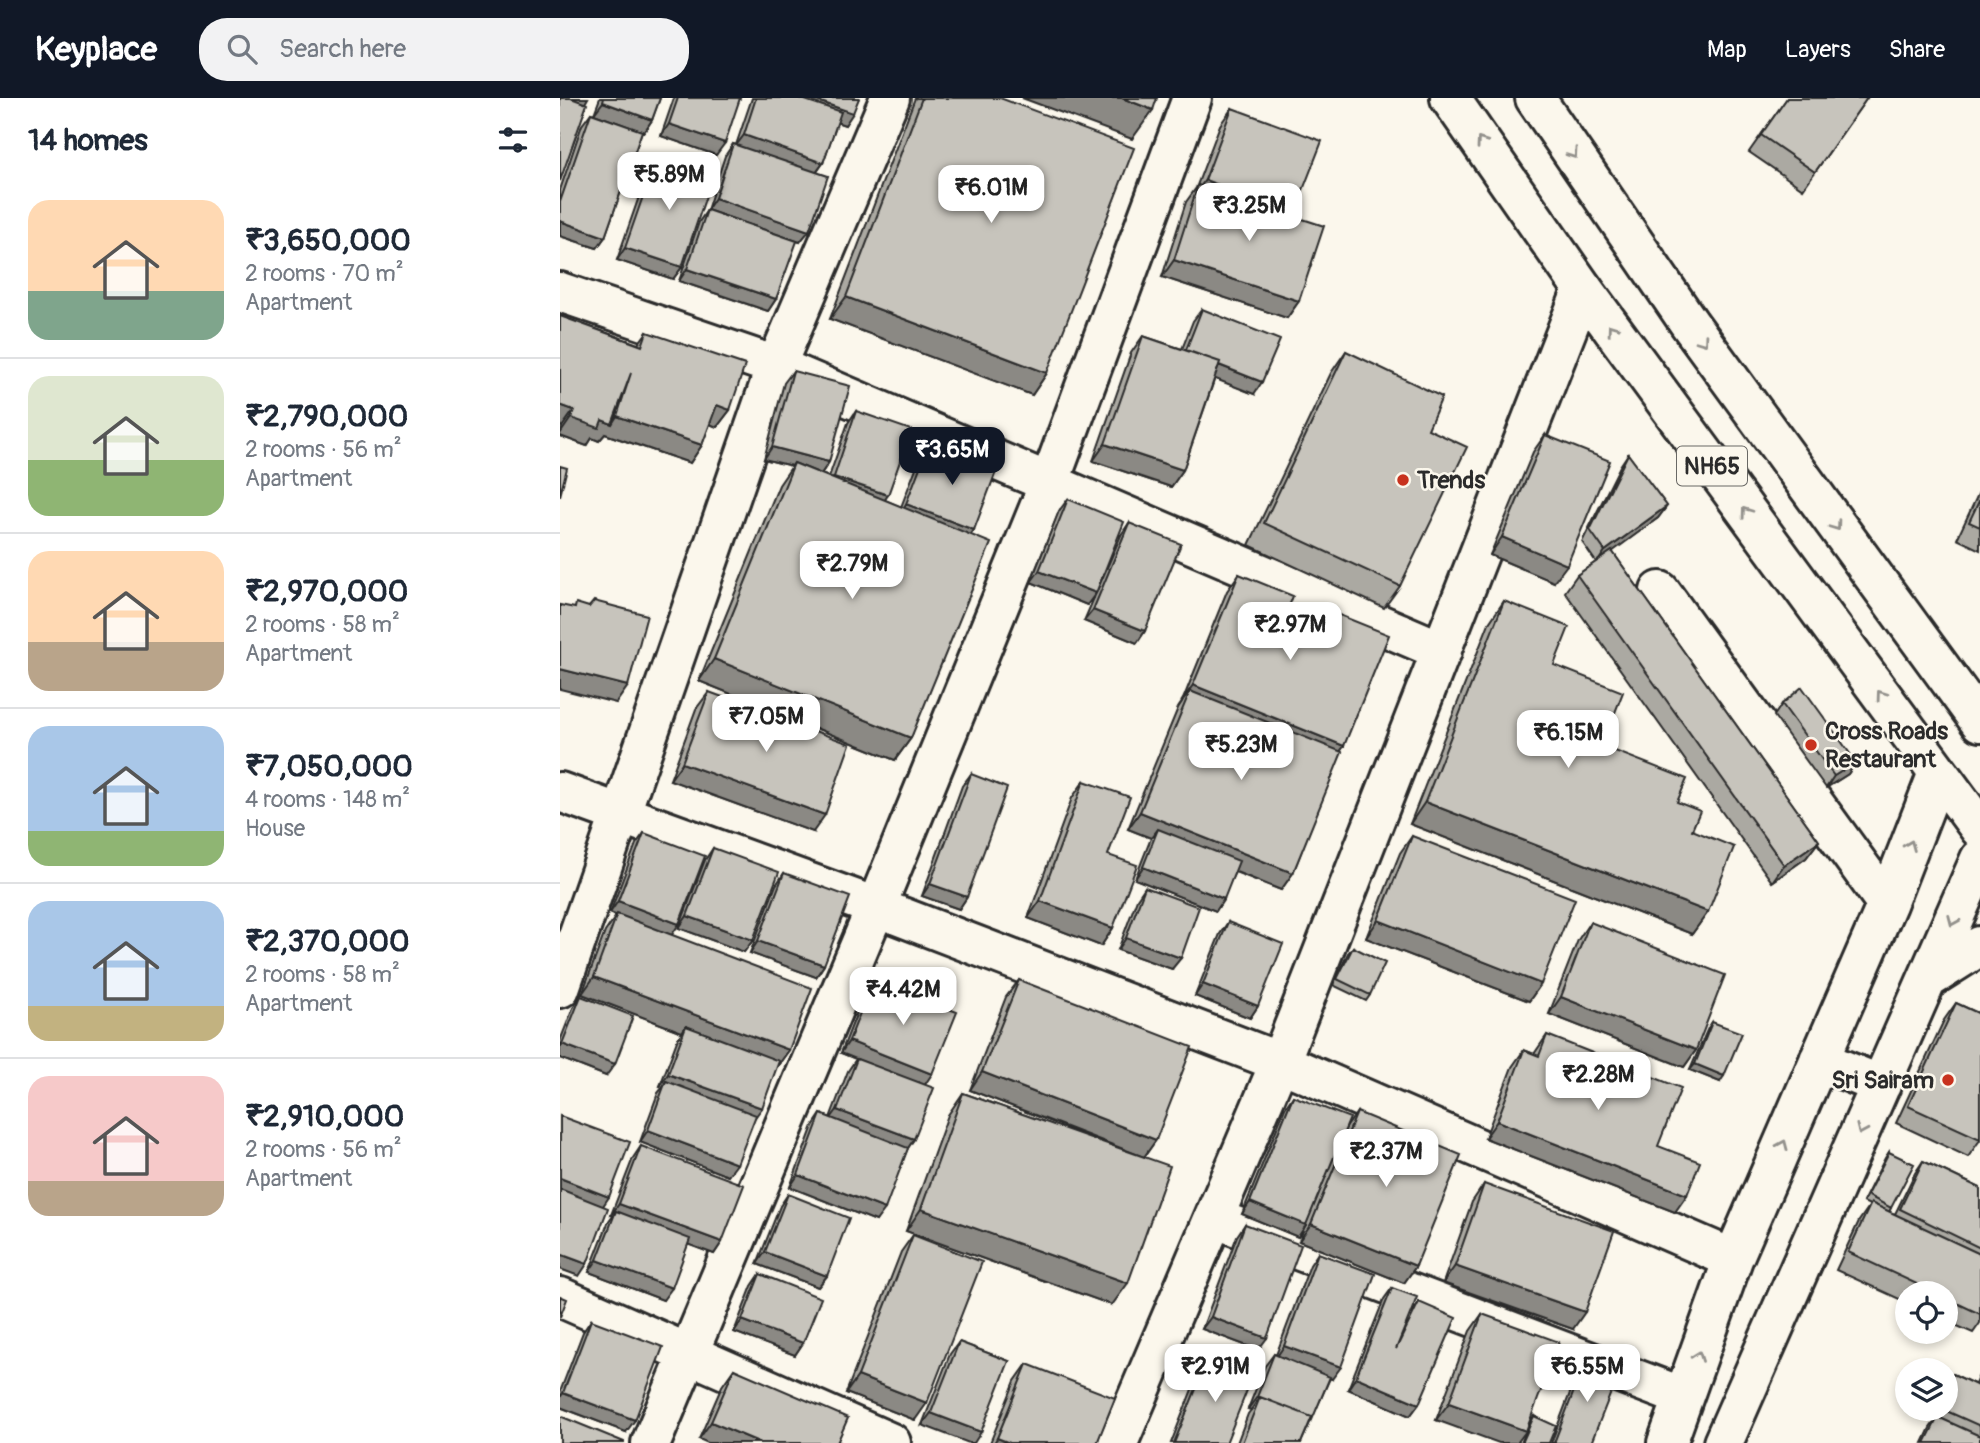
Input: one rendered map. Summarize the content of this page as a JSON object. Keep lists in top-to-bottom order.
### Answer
{
  "streets": {
    "main road": ["NH65"]
  },
  "places": ["Trends", "Cross Roads Restaurant", "Sri Sairam"],
  "page": {
    "header": "Keyplace",
    "search": "Search here",
    "nav": ["Map", "Layers", "Share"],
    "heading": "14 homes",
    "price": [
      "₹5.89M",
      "₹6.01M",
      "₹3.25M",
      "₹3.65M",
      "₹2.79M",
      "₹2.97M",
      "₹7.05M",
      "₹6.15M",
      "₹5.23M",
      "₹4.42M",
      "₹2.28M",
      "₹2.37M",
      "₹2.91M",
      "₹6.55M"
    ],
    "list": [
      {
        "name": "₹3,650,000",
        "note": "2 rooms · 70 m² · Apartment"
      },
      {
        "name": "₹2,790,000",
        "note": "2 rooms · 56 m² · Apartment"
      },
      {
        "name": "₹2,970,000",
        "note": "2 rooms · 58 m² · Apartment"
      },
      {
        "name": "₹7,050,000",
        "note": "4 rooms · 148 m² · House"
      },
      {
        "name": "₹2,370,000",
        "note": "2 rooms · 58 m² · Apartment"
      },
      {
        "name": "₹2,910,000",
        "note": "2 rooms · 56 m² · Apartment"
      }
    ]
  }
}
